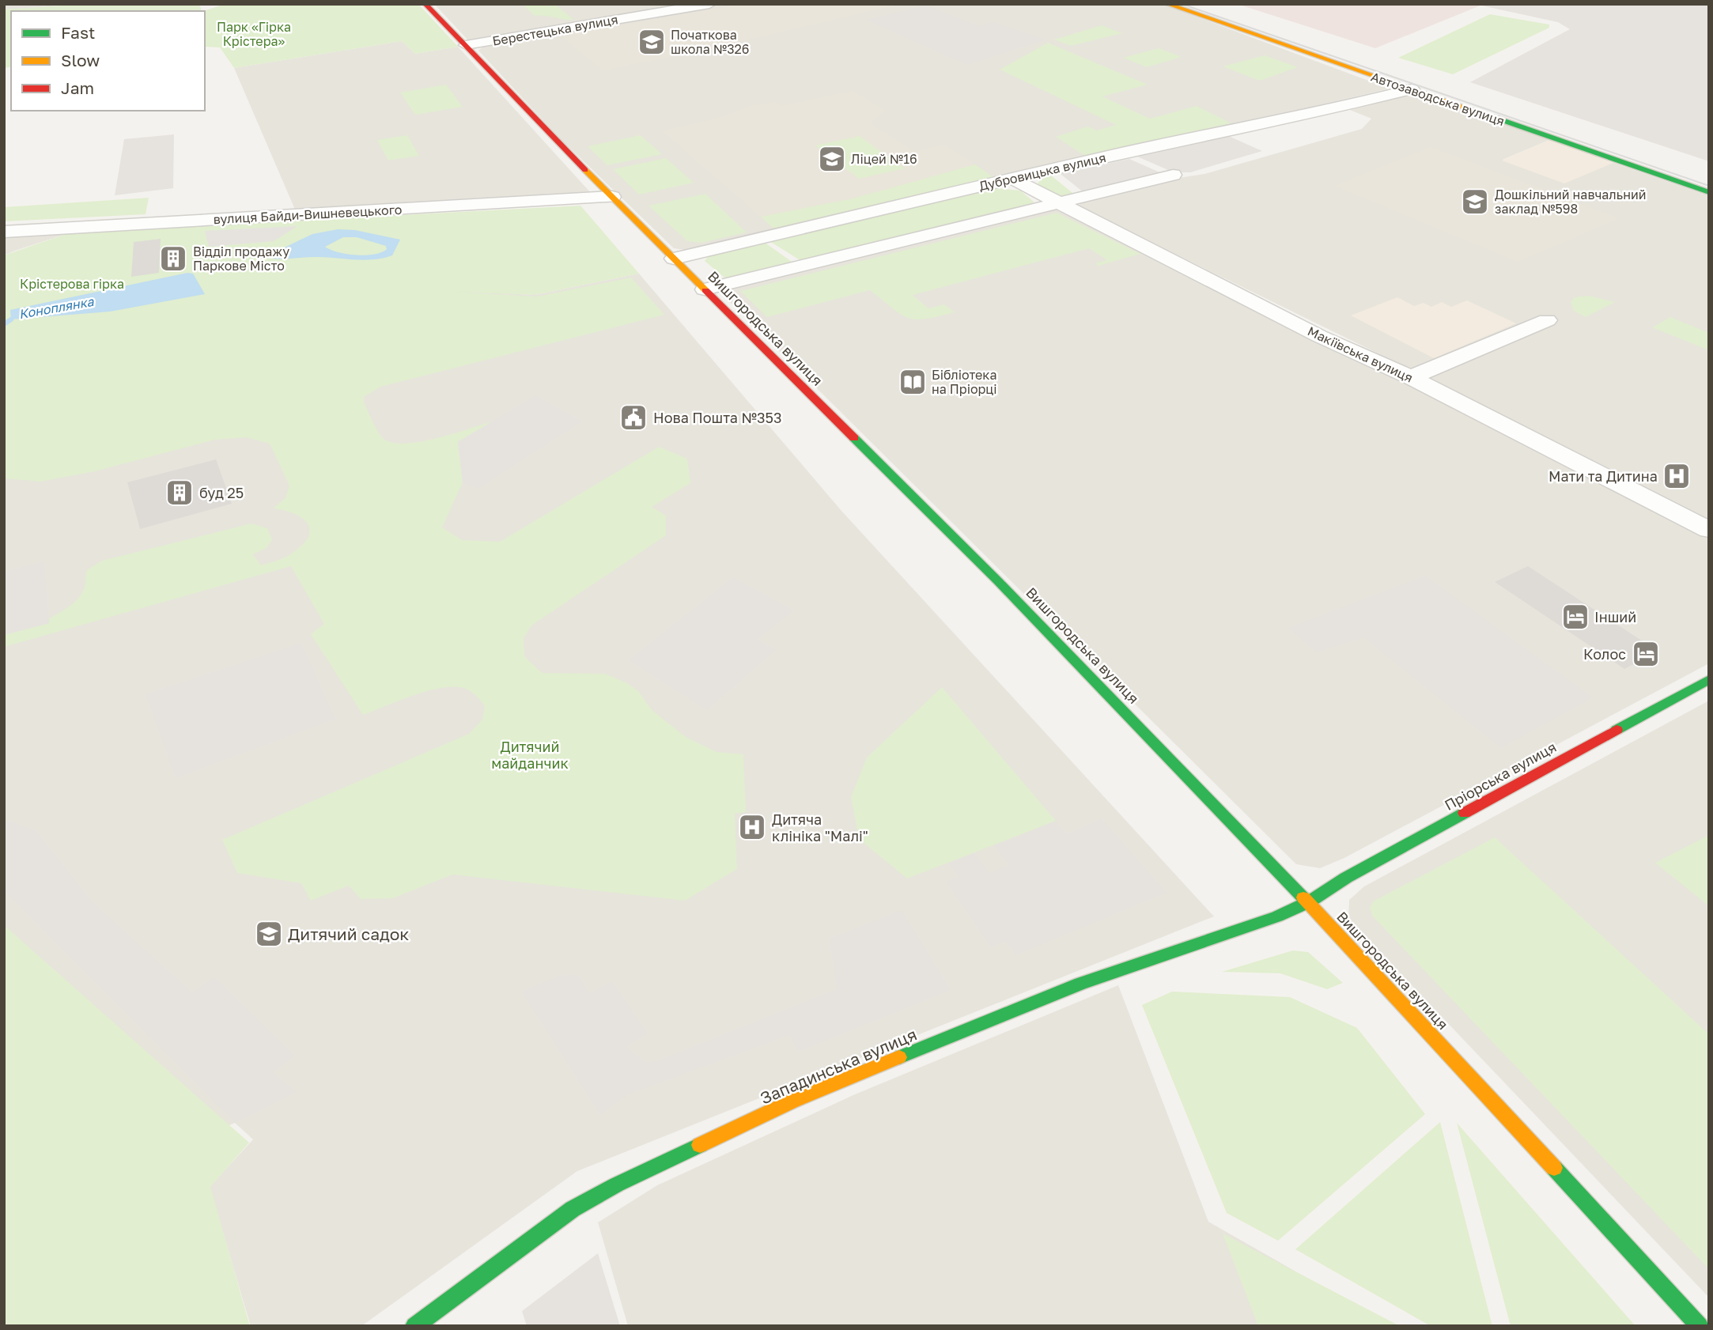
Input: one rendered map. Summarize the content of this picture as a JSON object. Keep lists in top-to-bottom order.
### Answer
{
  "streets": {
    "main road": [
      "Автозаводська вулиця",
      "Вишгородська вулиця",
      "Пріорська вулиця",
      "Западинська вулиця"
    ],
    "street": [
      "Берестецька вулиця",
      "Дубровицька вулиця",
      "вулиця Байди-Вишневецького",
      "Макіївська вулиця"
    ]
  },
  "crossings": [
    ["Берестецька вулиця", "Вишгородська вулиця"],
    ["Автозаводська вулиця", "Дубровицька вулиця"],
    ["Дубровицька вулиця", "Вишгородська вулиця"],
    ["Дубровицька вулиця", "Макіївська вулиця"],
    ["вулиця Байди-Вишневецького", "Вишгородська вулиця"],
    ["Вишгородська вулиця", "Пріорська вулиця"],
    ["Вишгородська вулиця", "Западинська вулиця"],
    ["Пріорська вулиця", "Западинська вулиця"]
  ],
  "water": ["Коноплянка"],
  "parks": ["Парк «Гірка Крістера»", "Крістерова гірка", "Дитячий майданчик"],
  "places": {
    "school or university": [
      "Початкова школа №326",
      "Ліцей №16",
      "Дошкільний навчальний заклад №598",
      "Дитячий садок"
    ],
    "building": ["Відділ продажу Паркове Місто", "буд 25"],
    "library": ["Бібліотека на Пріорці"],
    "public building": ["Нова Пошта №353"],
    "hospital": ["Мати та Дитина", "Дитяча клініка \"Малі\""],
    "hotel": ["Інший", "Колос"]
  },
  "legend": ["Fast", "Slow", "Jam"]
}
